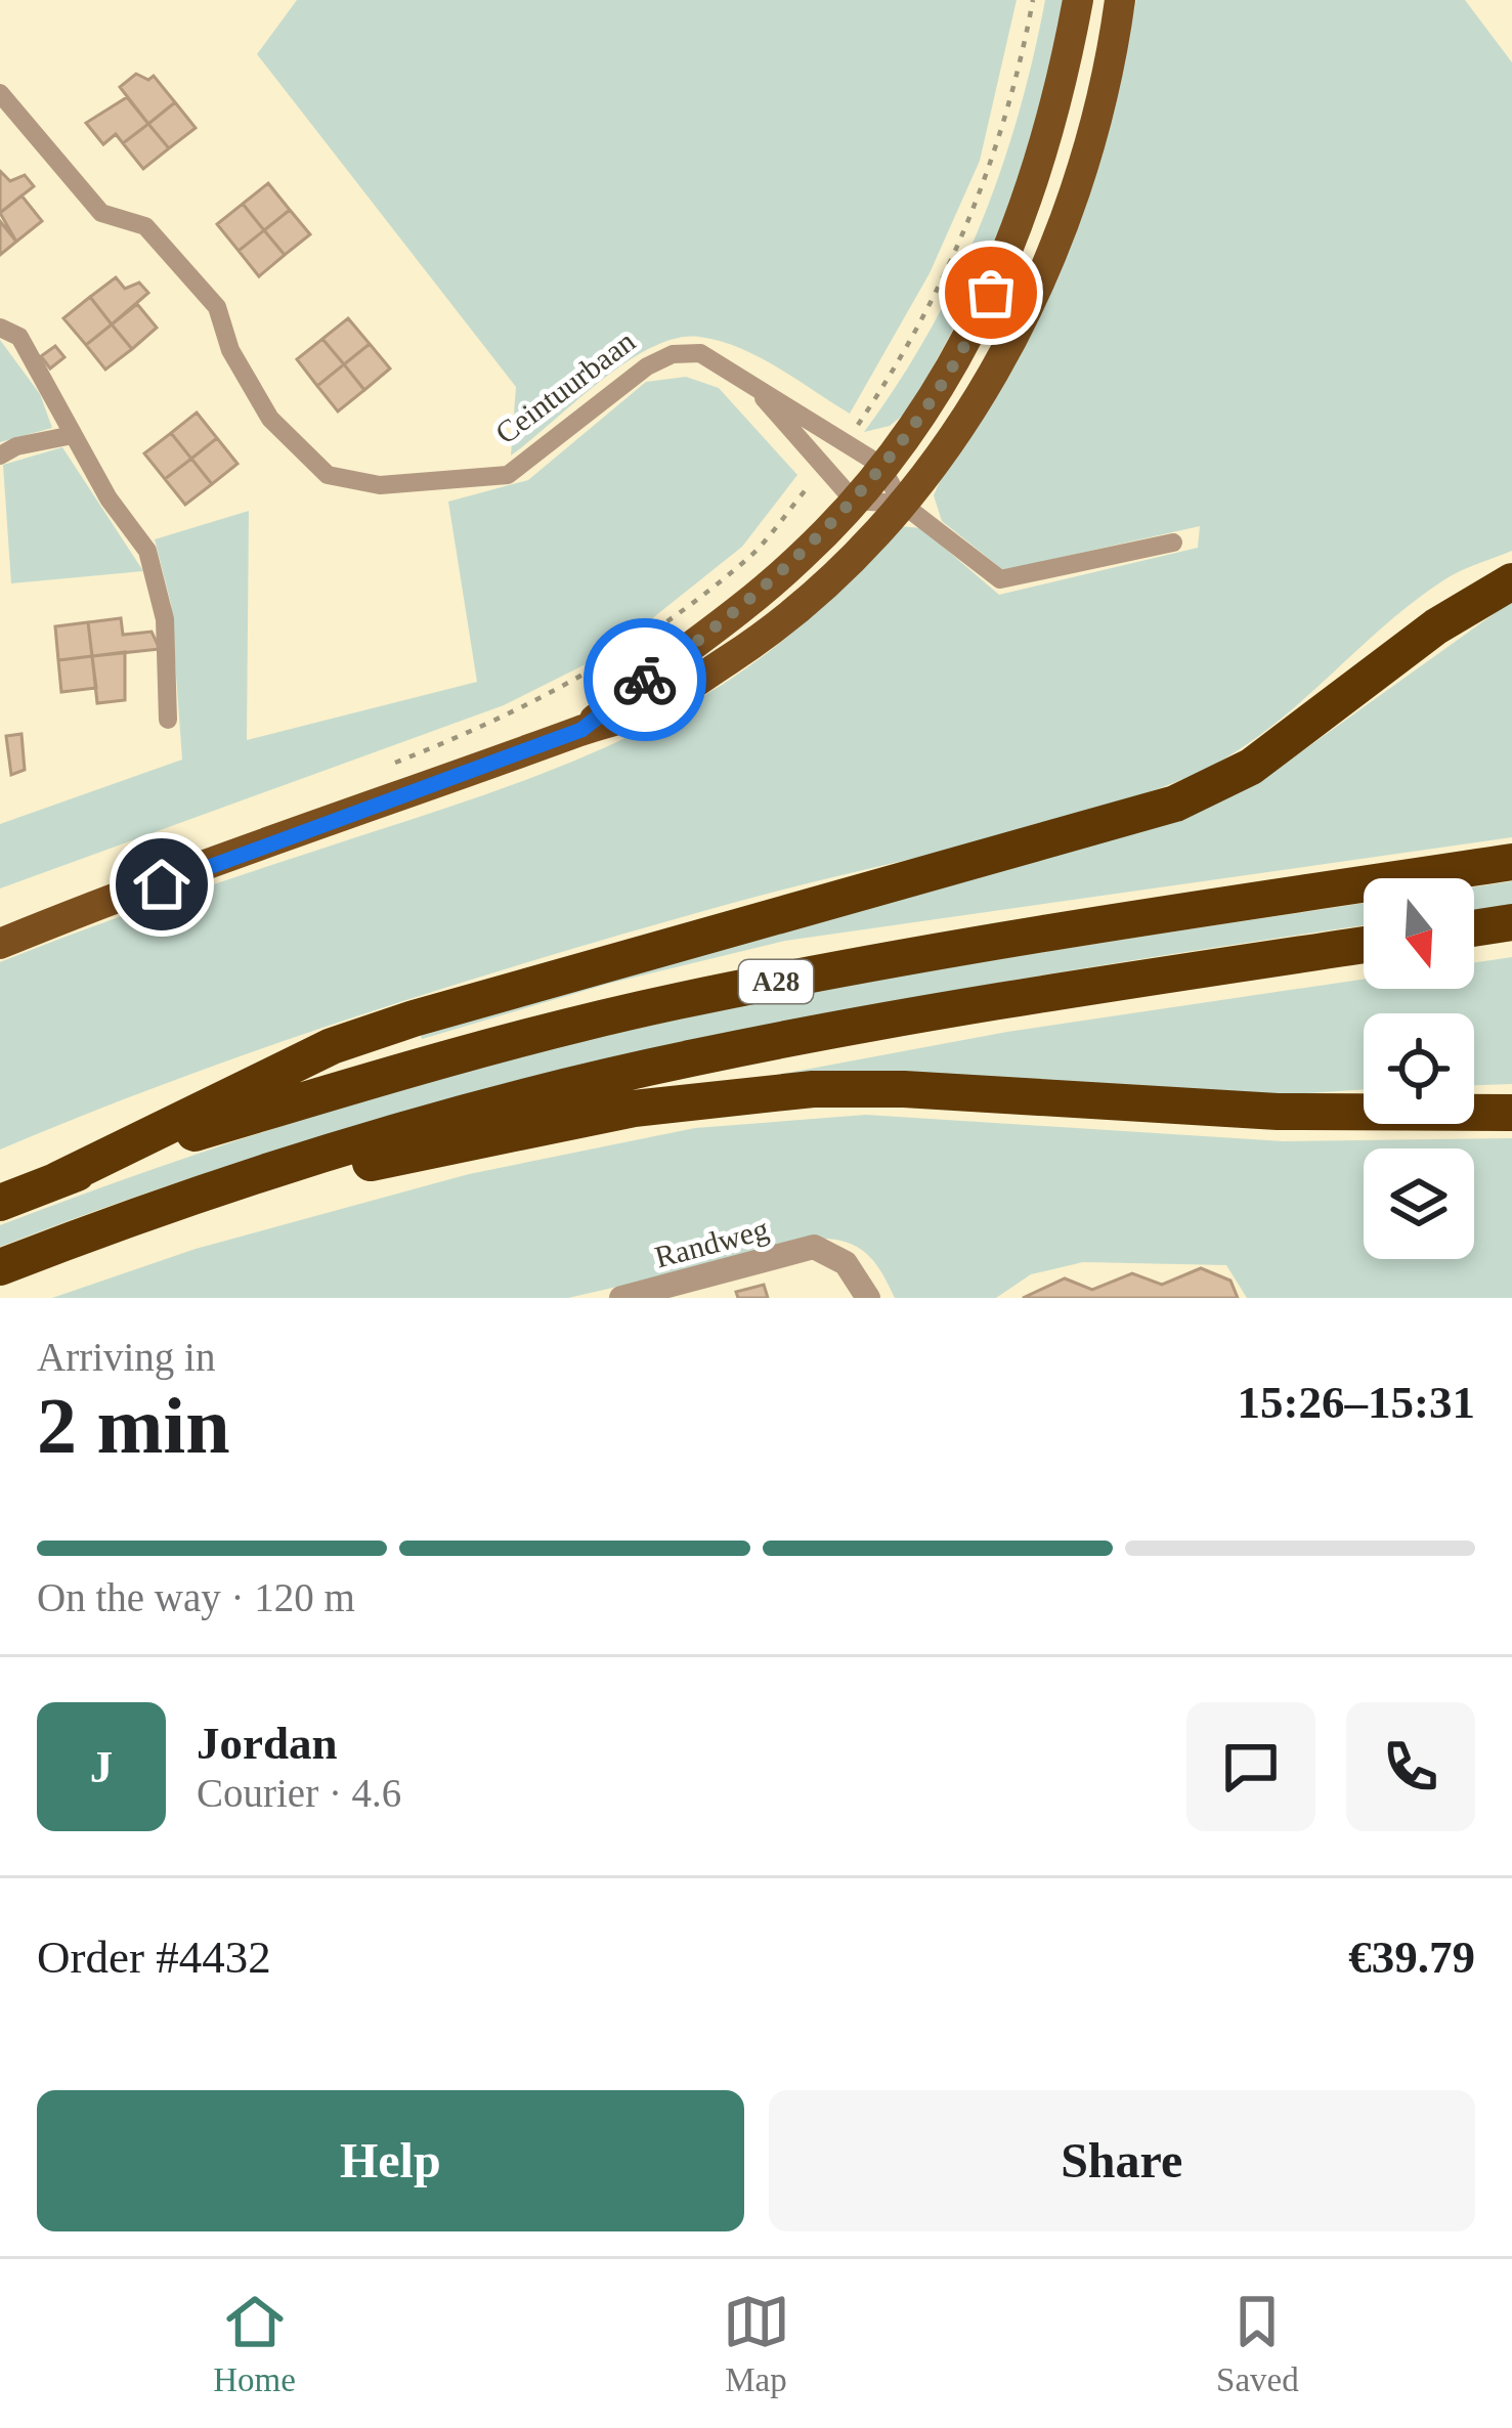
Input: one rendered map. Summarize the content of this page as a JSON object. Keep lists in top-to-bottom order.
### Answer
{
  "streets": {
    "highway": ["A28"],
    "street": ["Randweg"],
    "lane": ["Ceintuurbaan"]
  },
  "north": "bottom",
  "page": {
    "heading": ["2 min", "Arriving in", "15:26–15:31"],
    "panel": [
      "Jordan",
      "Courier · 4.6",
      "Order #4432",
      "€39.79"
    ],
    "bar": "On the way · 120 m",
    "round": "J",
    "buttons": ["Help", "Share"],
    "tabs": ["Home", "Map", "Saved"]
  }
}
